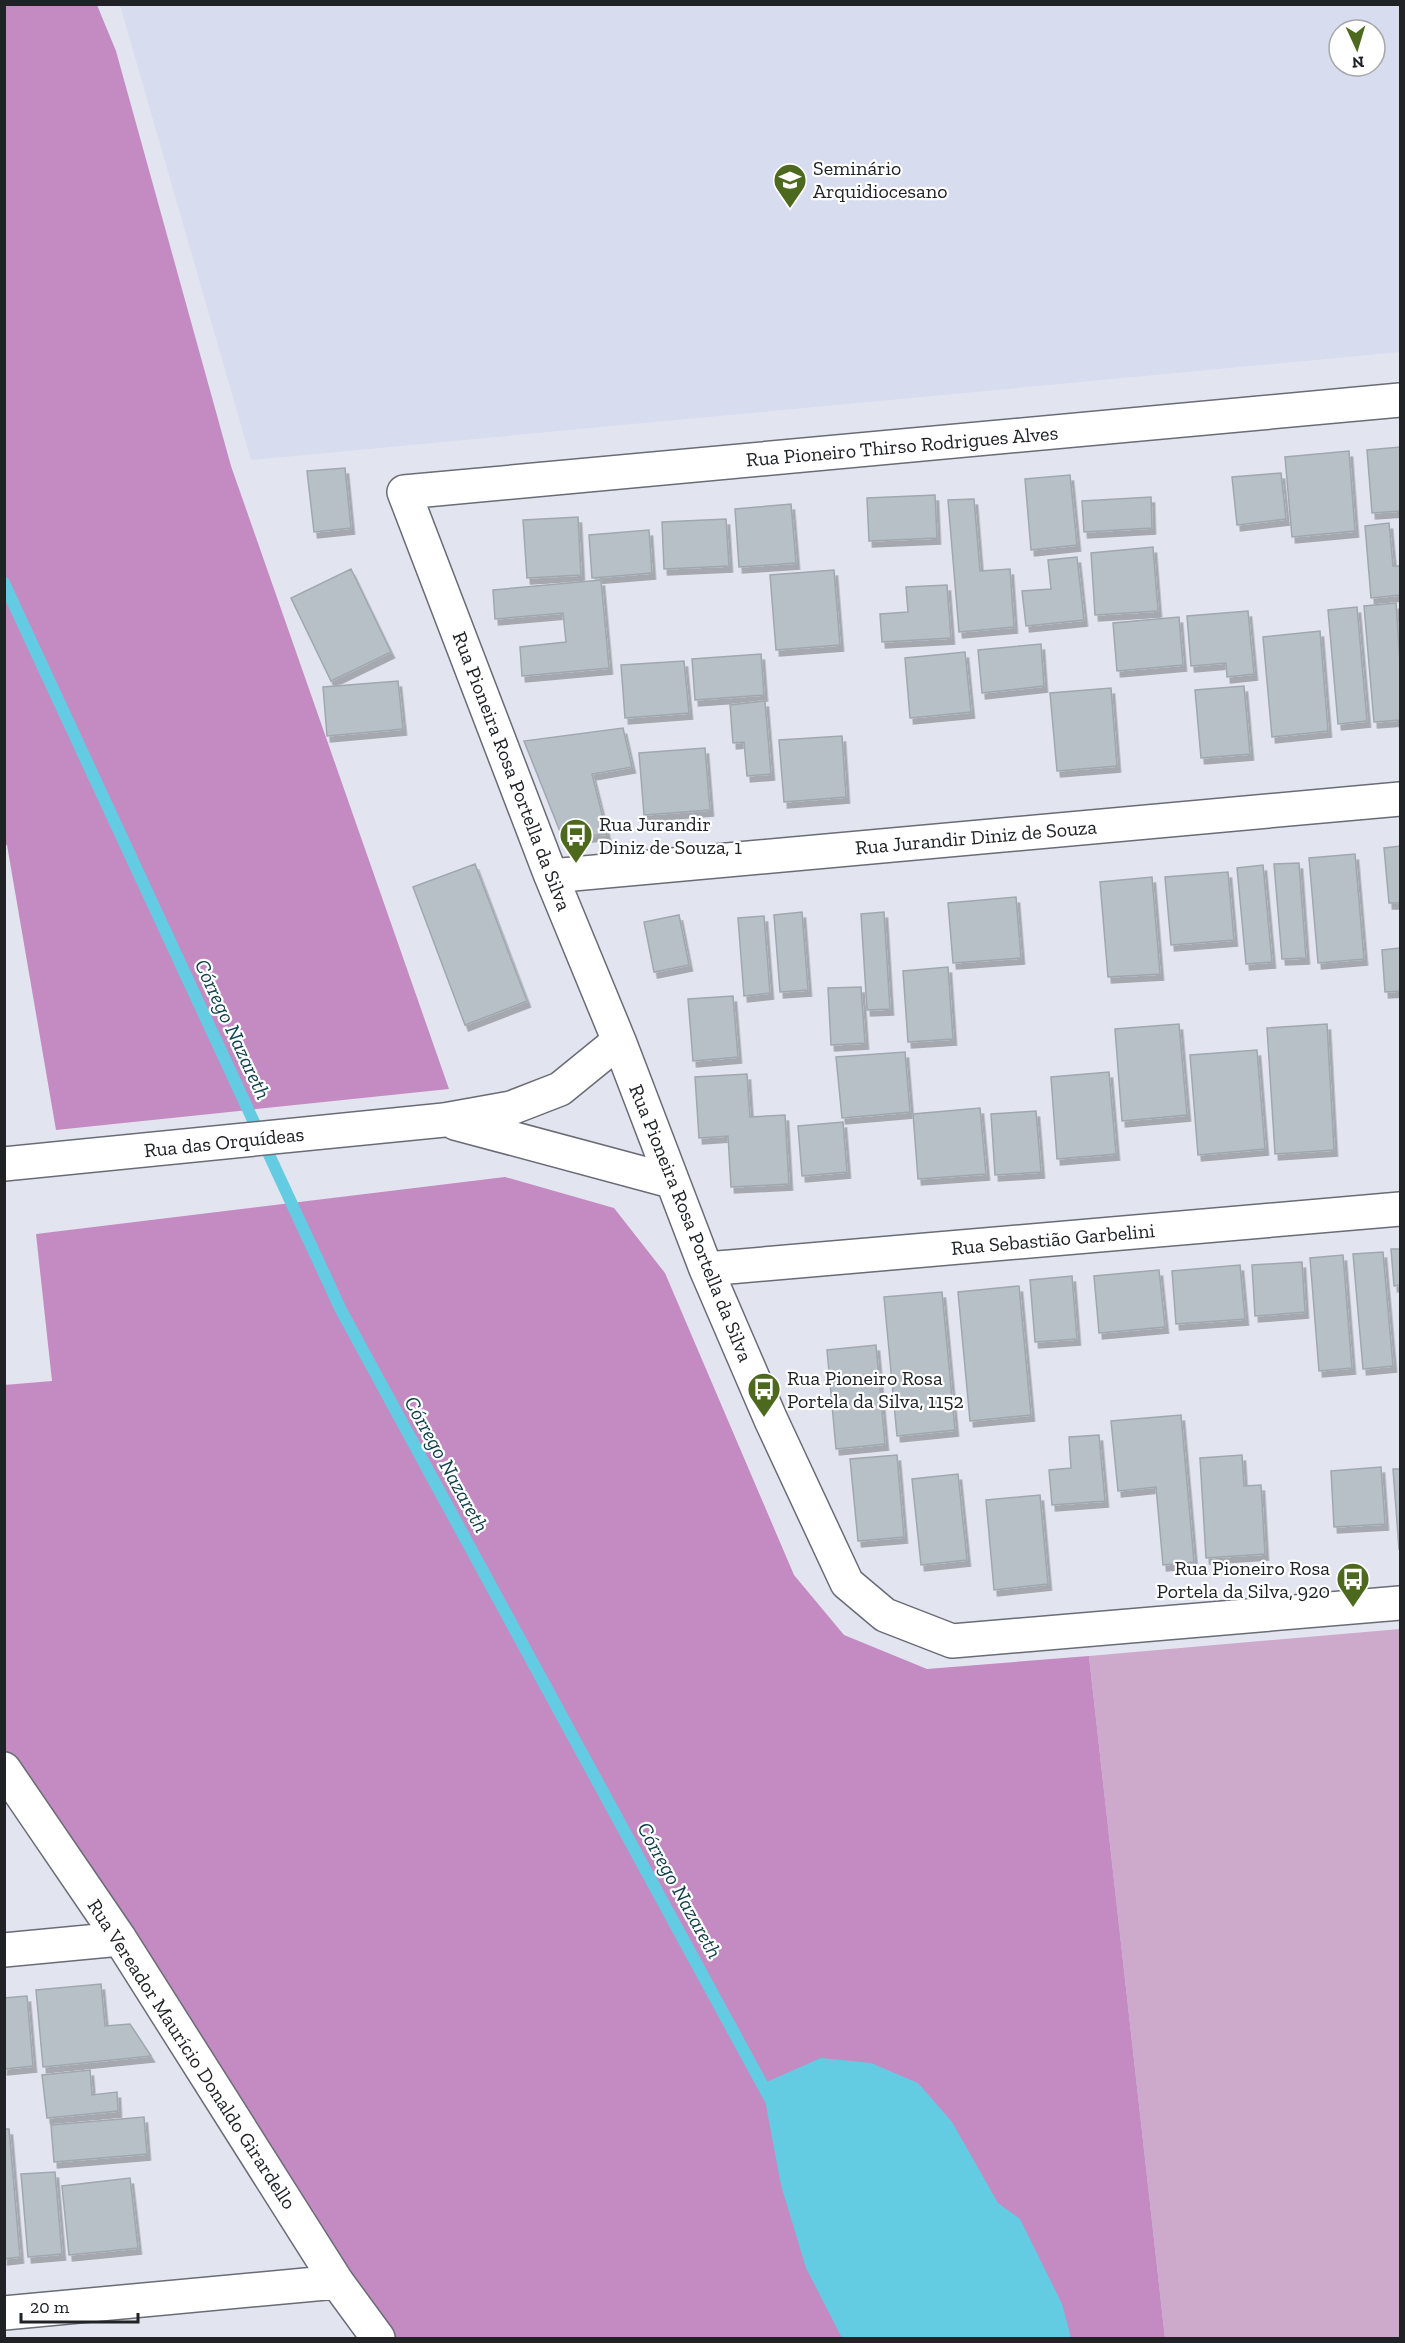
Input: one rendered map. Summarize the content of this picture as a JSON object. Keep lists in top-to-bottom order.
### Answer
{
  "streets": {
    "street": [
      "Rua Pioneiro Thirso Rodrigues Alves",
      "Rua Pioneira Rosa Portella da Silva",
      "Rua Jurandir Diniz de Souza",
      "Rua das Orquídeas",
      "Rua Sebastião Garbelini",
      "Rua Vereador Maurício Donaldo Girardello"
    ]
  },
  "crossings": [
    ["Rua Pioneiro Thirso Rodrigues Alves", "Rua Pioneira Rosa Portella da Silva"],
    ["Rua Pioneira Rosa Portella da Silva", "Rua Jurandir Diniz de Souza"],
    ["Rua Pioneira Rosa Portella da Silva", "Rua das Orquídeas"],
    ["Rua Pioneira Rosa Portella da Silva", "Rua Sebastião Garbelini"]
  ],
  "water": ["Córrego Nazareth"],
  "places": {
    "school or university": ["Seminário Arquidiocesano"],
    "bus stop": ["Rua Jurandir Diniz de Souza, 1", "Rua Pioneiro Rosa Portela da Silva, 1152", "Rua Pioneiro Rosa Portela da Silva, 920"]
  },
  "scale_bar": "20 m",
  "north": "bottom"
}
